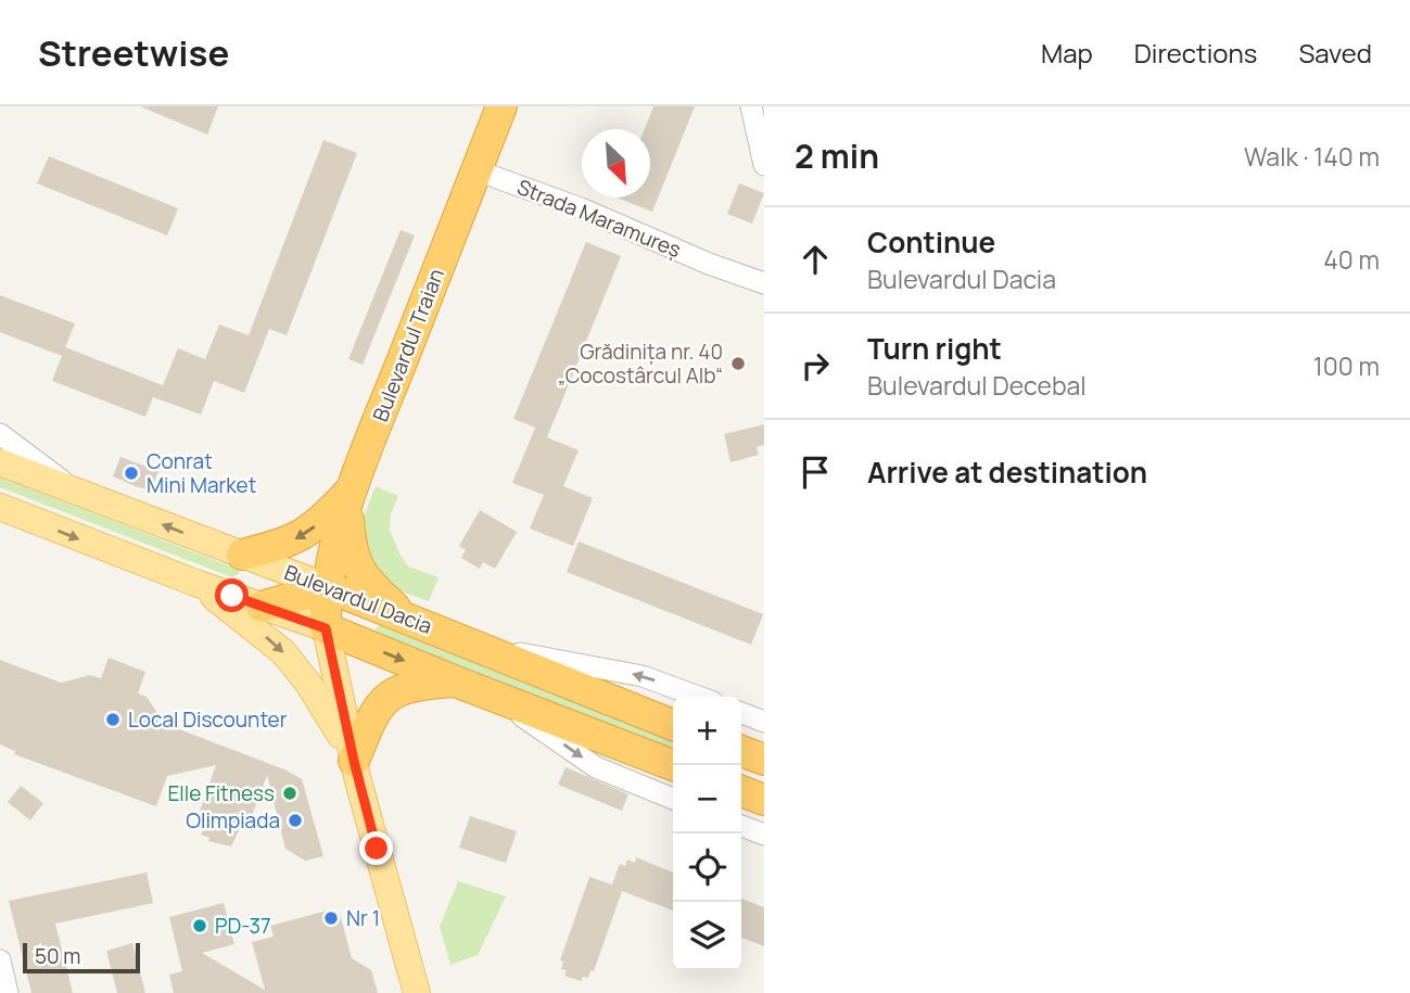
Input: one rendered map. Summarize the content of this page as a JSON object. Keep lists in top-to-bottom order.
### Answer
{
  "streets": {
    "highway": ["Bulevardul Traian", "Bulevardul Dacia"],
    "street": ["Strada Maramureș"]
  },
  "crossings": [
    ["Strada Maramureș", "Bulevardul Traian"],
    ["Bulevardul Traian", "Bulevardul Dacia"]
  ],
  "places": [
    "Grădinița nr. 40 „Cocostârcul Alb“",
    "Conrat Mini Market",
    "Local Discounter",
    "Elle Fitness",
    "Olimpiada",
    "Nr 1",
    "PD-37"
  ],
  "scale_bar": "50 m",
  "north": "bottom right",
  "page": {
    "header": "Streetwise",
    "nav": ["Map", "Directions", "Saved"],
    "heading": ["2 min", "Walk · 140 m"],
    "list": [
      ["Continue", "Bulevardul Dacia", "40 m"],
      ["Turn right", "Bulevardul Decebal", "100 m"],
      "Arrive at destination"
    ],
    "map_buttons": ["+", "−"],
    "scale": "50 m"
  }
}
